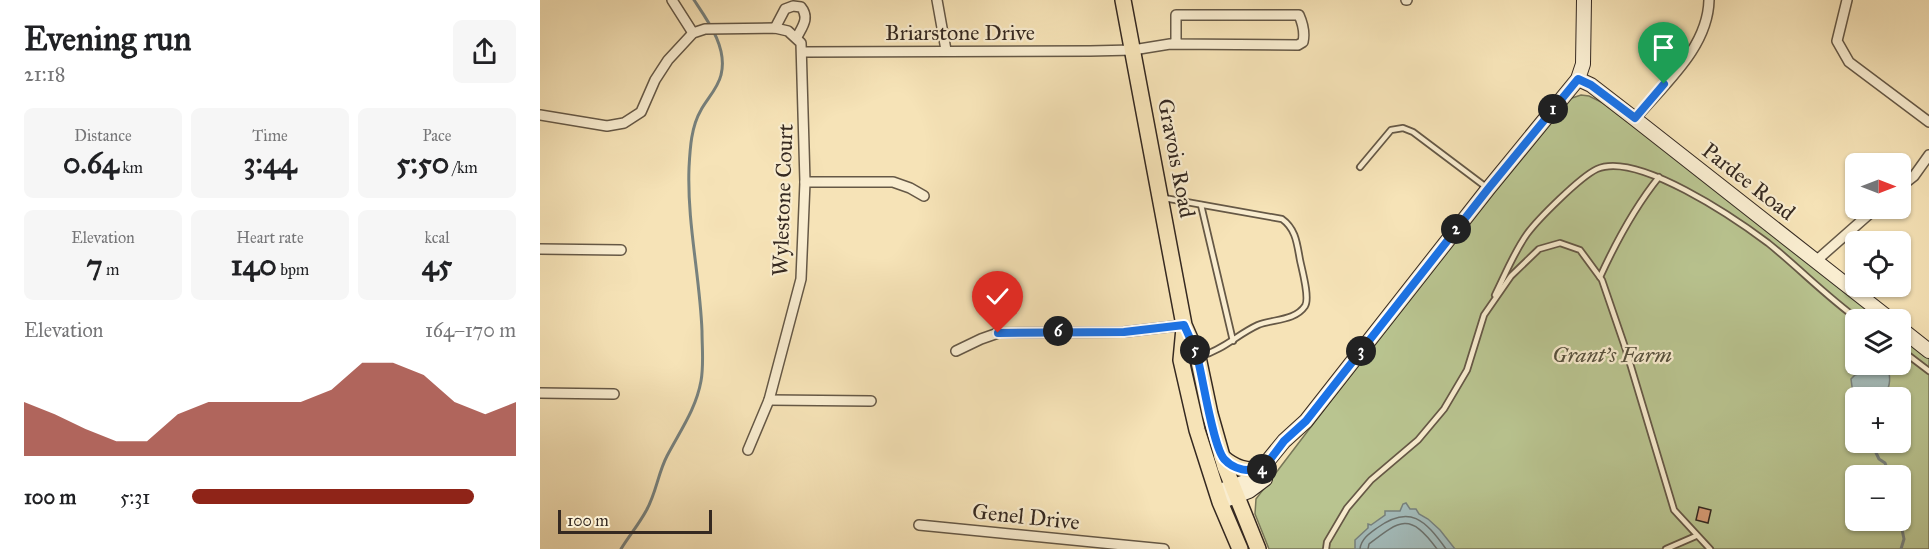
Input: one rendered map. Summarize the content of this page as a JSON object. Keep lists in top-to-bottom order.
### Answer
{
  "streets": {
    "main road": ["Gravois Road"],
    "street": [
      "Briarstone Drive",
      "Pardee Road",
      "Wylestone Court",
      "Genel Drive"
    ]
  },
  "crossings": [
    ["Briarstone Drive", "Gravois Road"],
    ["Briarstone Drive", "Wylestone Court"]
  ],
  "parks": ["Grant's Farm"],
  "scale_bar": "100 m",
  "north": "right",
  "page": {
    "heading": ["Evening run", "21:18"],
    "pins": [
      "1",
      "2",
      "6",
      "5",
      "3",
      "4"
    ],
    "stats": [
      ["Distance", "0.64 km"],
      ["Time", "3:44"],
      ["Pace", "5:50 /km"],
      ["Elevation", "7 m"],
      ["Heart rate", "140 bpm"],
      ["kcal", "45"]
    ],
    "map_buttons": ["+", "−"],
    "chart": ["Elevation", "164–170 m"],
    "list": [
      {
        "name": "100 m",
        "note": "5:31"
      }
    ],
    "scale": "100 m"
  }
}
